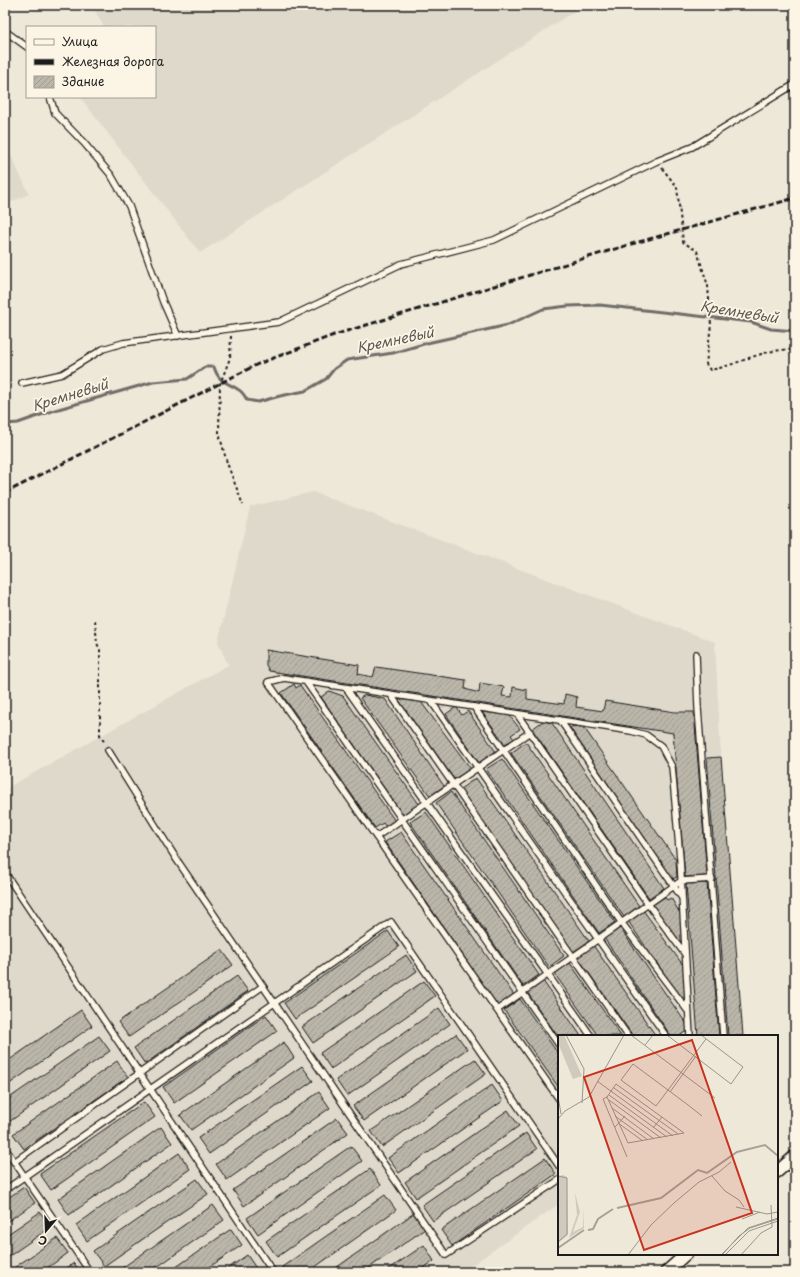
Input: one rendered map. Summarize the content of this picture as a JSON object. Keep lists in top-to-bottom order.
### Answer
{
  "water": ["Кремневый"],
  "legend": ["Улица", "Железная дорога", "Здание"],
  "north": "bottom"
}
